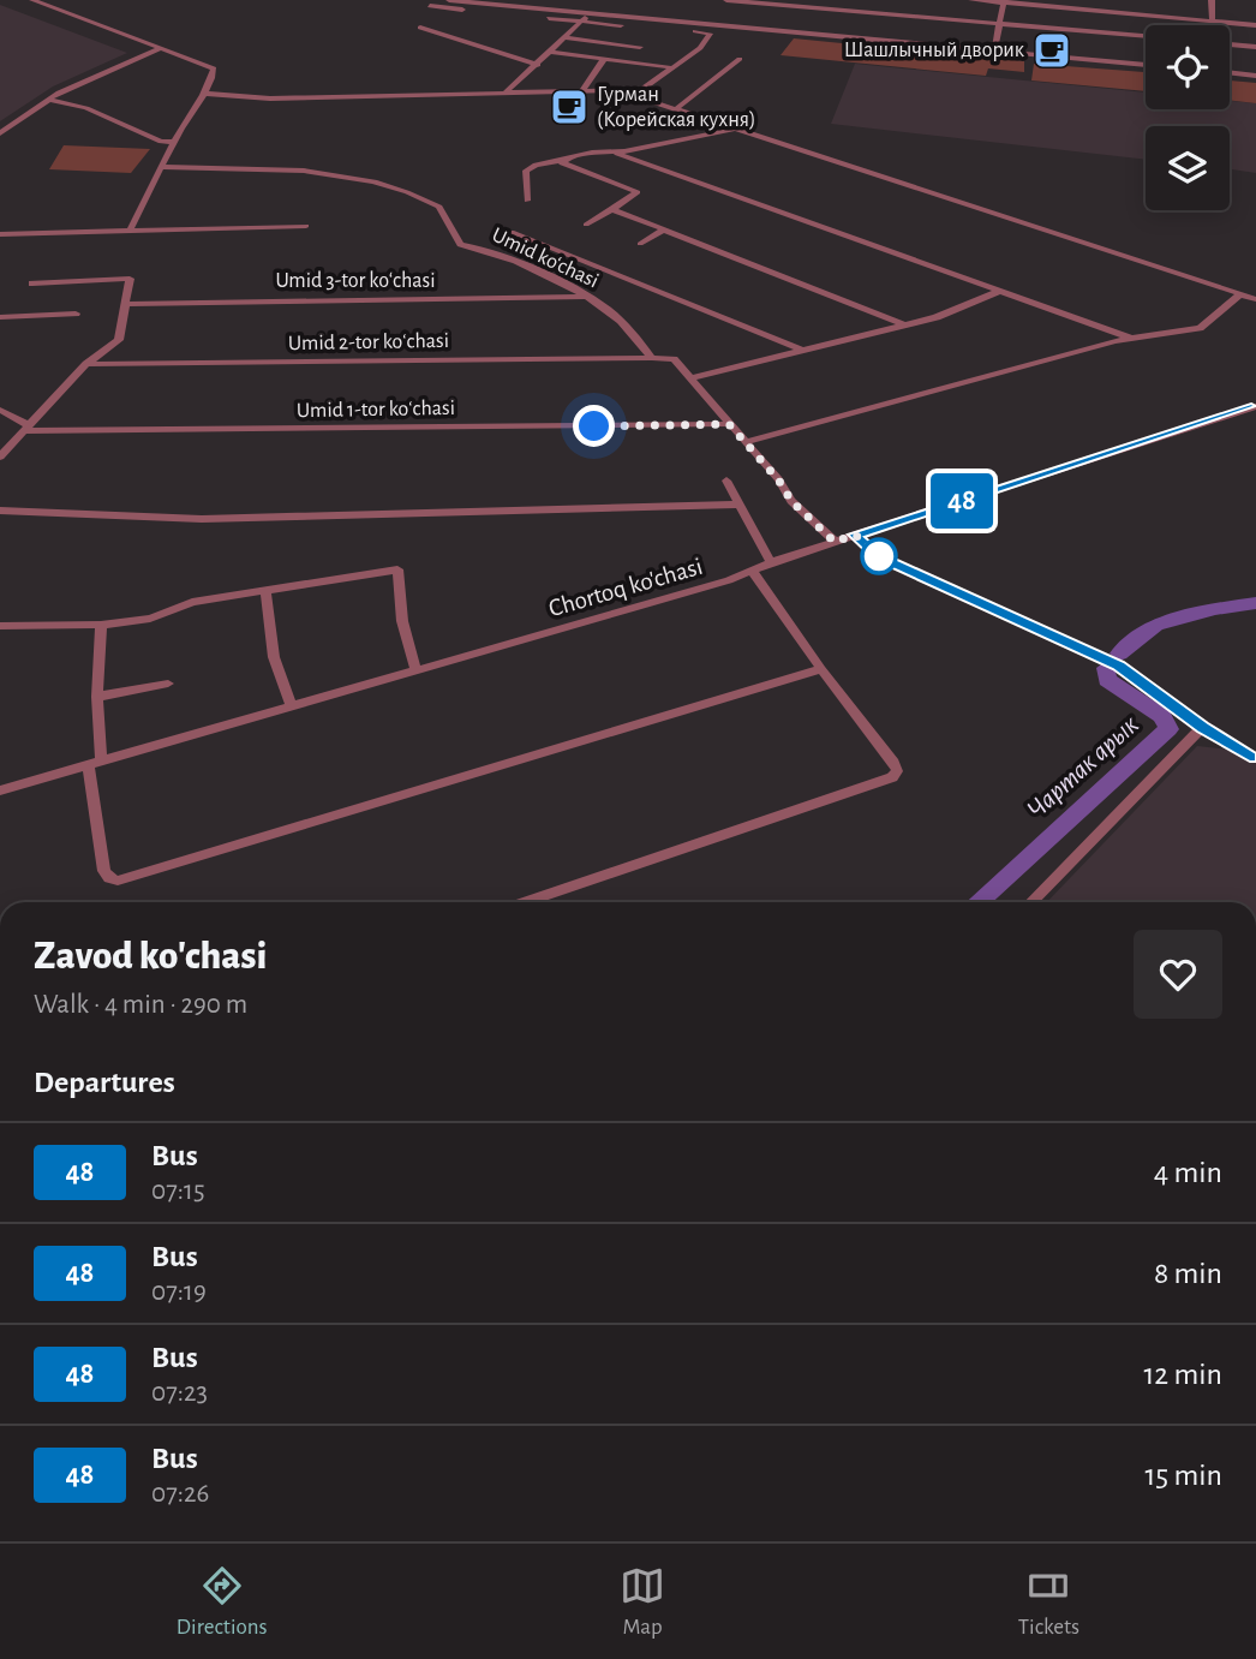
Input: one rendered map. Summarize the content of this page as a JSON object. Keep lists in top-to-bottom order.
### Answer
{
  "streets": {
    "street": [
      "Umid ko‘chasi",
      "Umid 3-tor koʻchasi",
      "Umid 2-tor koʻchasi",
      "Umid 1-tor koʻchasi",
      "Chortoq ko'chasi"
    ]
  },
  "crossings": [
    ["Umid ko‘chasi", "Umid 3-tor koʻchasi"],
    ["Umid ko‘chasi", "Umid 2-tor koʻchasi"],
    ["Umid ko‘chasi", "Umid 1-tor koʻchasi"],
    ["Umid ko‘chasi", "Chortoq ko'chasi"]
  ],
  "water": ["Чартак арык"],
  "places": {
    "cafe": ["Шашлычный дворик", "Гурман (Корейская кухня)"]
  },
  "lines": ["bus line 48"],
  "page": {
    "on_map": "48",
    "heading": [
      ["Zavod ko'chasi", "Walk · 4 min · 290 m"],
      "Departures"
    ],
    "list": [
      {
        "mark": "48",
        "name": "Bus",
        "note": "07:15",
        "value": "4 min"
      },
      {
        "mark": "48",
        "name": "Bus",
        "note": "07:19",
        "value": "8 min"
      },
      {
        "mark": "48",
        "name": "Bus",
        "note": "07:23",
        "value": "12 min"
      },
      {
        "mark": "48",
        "name": "Bus",
        "note": "07:26",
        "value": "15 min"
      }
    ],
    "tabs": ["Directions", "Map", "Tickets"]
  }
}
